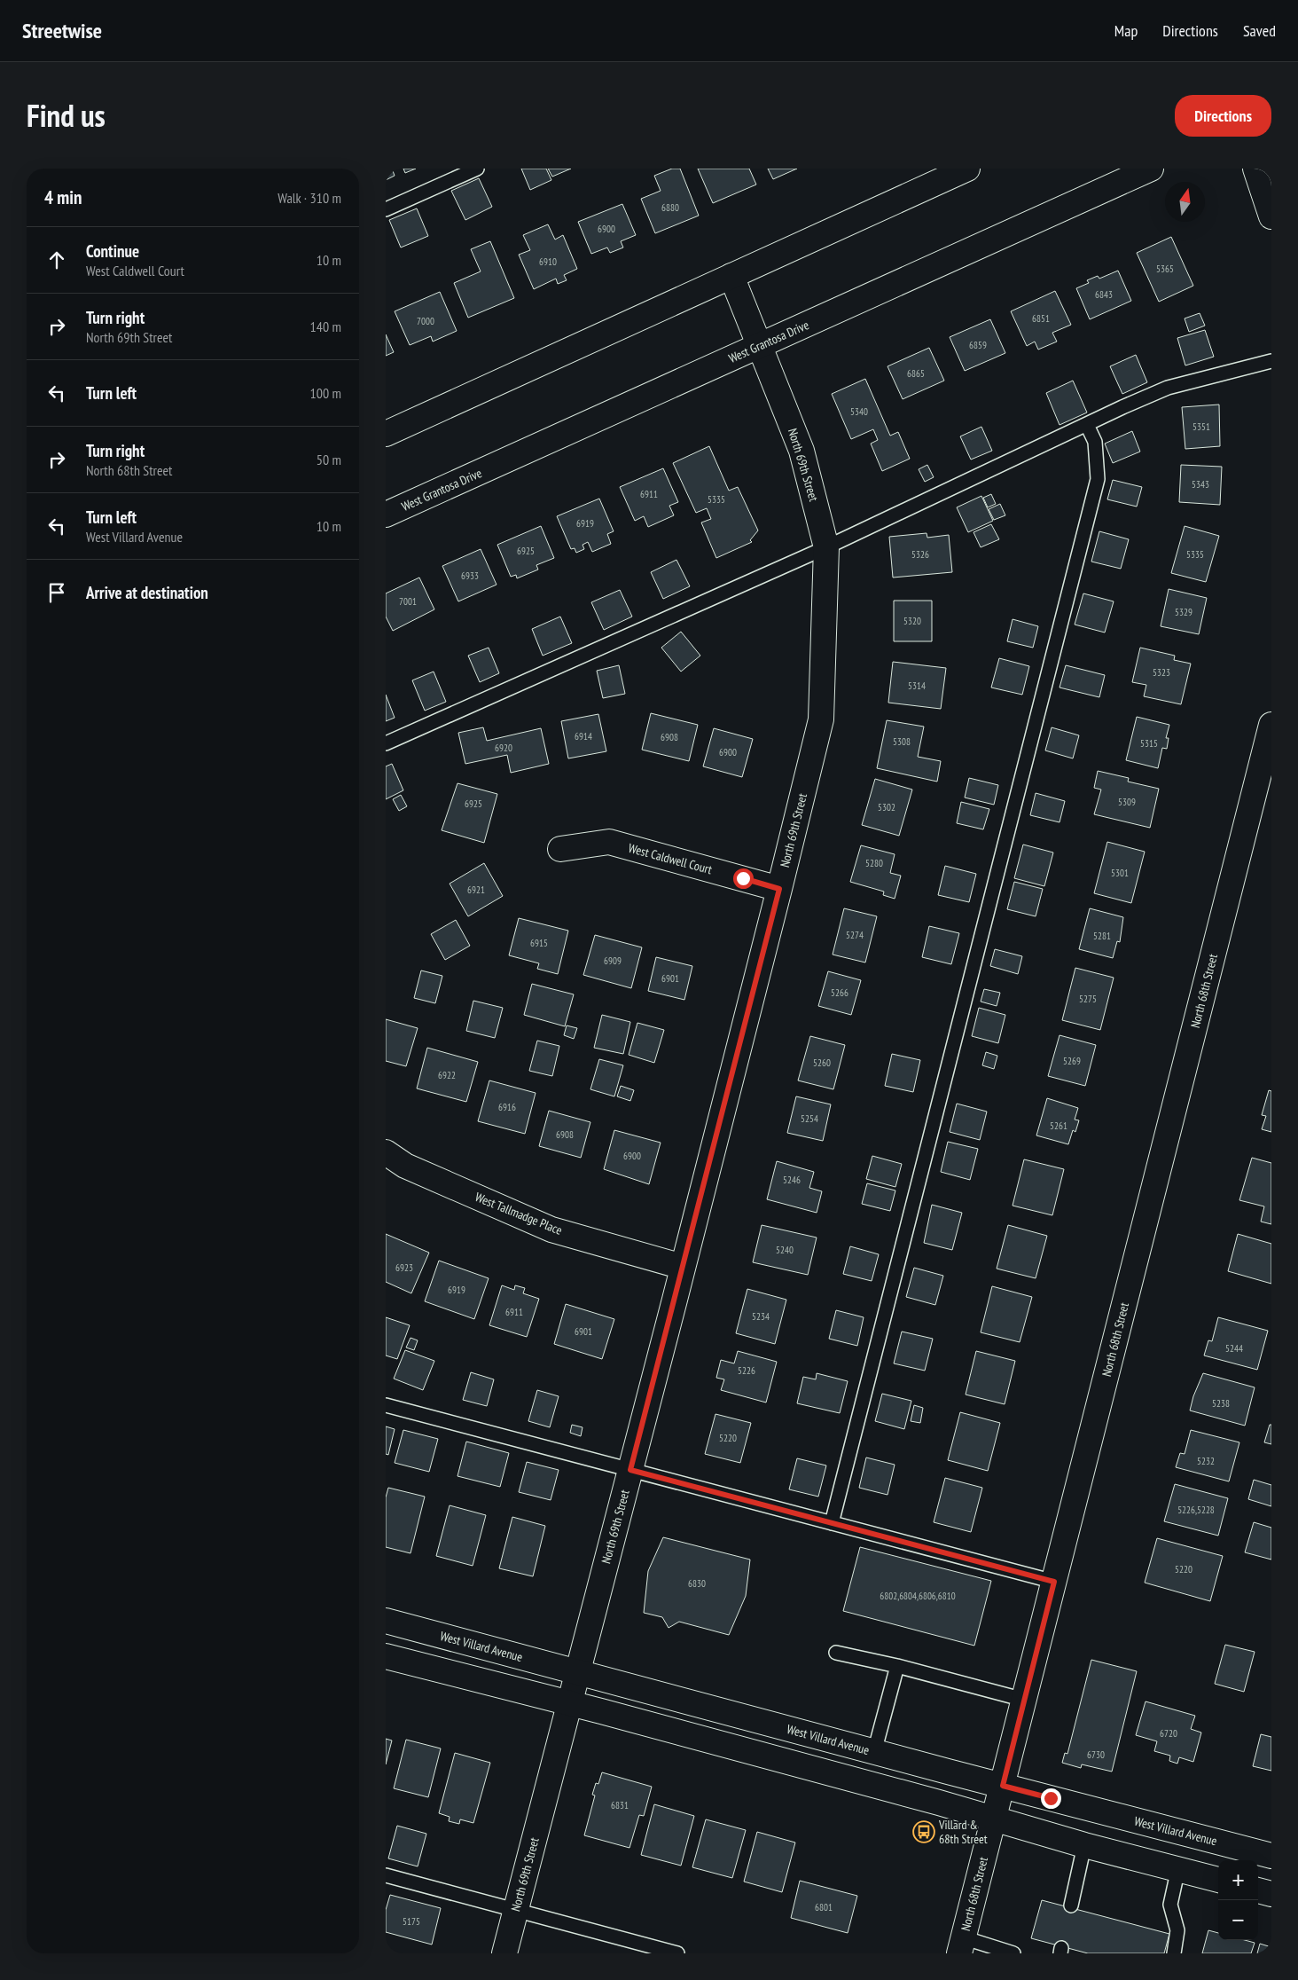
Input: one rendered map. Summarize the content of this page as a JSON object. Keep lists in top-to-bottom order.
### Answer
{
  "streets": {
    "street": [
      "West Grantosa Drive",
      "North 69th Street",
      "West Caldwell Court",
      "North 68th Street",
      "West Tallmadge Place",
      "West Villard Avenue"
    ]
  },
  "crossings": [
    ["West Grantosa Drive", "North 69th Street"],
    ["North 69th Street", "West Caldwell Court"],
    ["North 69th Street", "West Tallmadge Place"],
    ["North 69th Street", "West Villard Avenue"],
    ["North 68th Street", "West Villard Avenue"]
  ],
  "places": {
    "bus stop": ["Villard & 68th Street"]
  },
  "house_numbers": [
    "6880",
    "6900",
    "6910",
    "5365",
    "6843",
    "6851",
    "7000",
    "6859",
    "6865",
    "5340",
    "5351",
    "5343",
    "6911",
    "5335",
    "6919",
    "6925",
    "5326",
    "5335",
    "6933",
    "7001",
    "5329",
    "5320",
    "5323",
    "5314",
    "6914",
    "6908",
    "5308",
    "5315",
    "6920",
    "6900",
    "5309",
    "6925",
    "5302",
    "5280",
    "5301",
    "6921",
    "5274",
    "5281",
    "6915",
    "6909",
    "6901",
    "5266",
    "5275",
    "5269",
    "5260",
    "6922",
    "6916",
    "5254",
    "5261",
    "6908",
    "6900",
    "5246",
    "5240",
    "6923",
    "6919",
    "6911",
    "5234",
    "6901",
    "5244",
    "5226",
    "5238",
    "5220",
    "5232",
    "5226,5228",
    "5220",
    "6830",
    "6802,6804,6806,6810",
    "6720",
    "6730",
    "6831",
    "6801",
    "5175"
  ],
  "north": "top",
  "page": {
    "header": "Streetwise",
    "nav": ["Map", "Directions", "Saved"],
    "title": "Find us",
    "buttons": "Directions",
    "heading": ["4 min", "Walk · 310 m"],
    "list": [
      ["Continue", "West Caldwell Court", "10 m"],
      ["Turn right", "North 69th Street", "140 m"],
      ["Turn left", "100 m"],
      ["Turn right", "North 68th Street", "50 m"],
      ["Turn left", "West Villard Avenue", "10 m"],
      "Arrive at destination"
    ],
    "map_buttons": ["+", "−"]
  }
}
